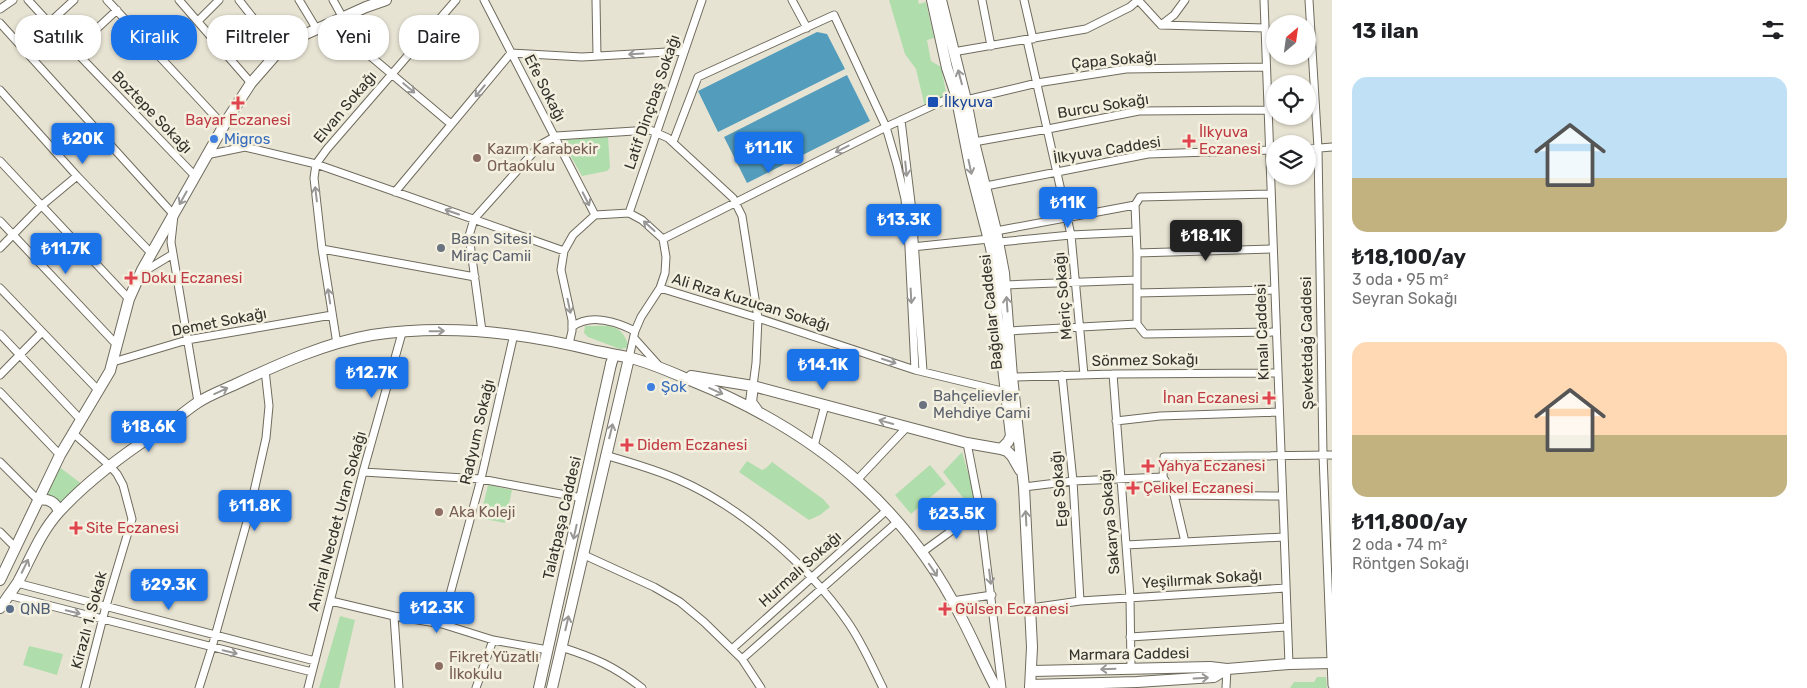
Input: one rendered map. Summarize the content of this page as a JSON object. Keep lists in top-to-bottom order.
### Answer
{
  "streets": {
    "main road": ["Bağcılar Caddesi", "Talatpaşa Caddesi", "Marmara Caddesi"],
    "street": [
      "Çapa Sokağı",
      "Efe Sokağı",
      "Latif Dinçbaş Sokağı",
      "Burcu Sokağı",
      "Elvan Sokağı",
      "Boztepe Sokağı",
      "İlkyuva Caddesi",
      "Meriç Sokağı",
      "Ali Rıza Kuzucan Sokağı",
      "Demet Sokağı",
      "Kınalı Caddesi",
      "Şevketdağ Caddesi",
      "Sönmez Sokağı",
      "Radyum Sokağı",
      "Ege Sokağı",
      "Amiral Necdet Uran Sokağı",
      "Sakarya Sokağı",
      "Hurmalı Sokağı",
      "Yeşilırmak Sokağı",
      "Kirazlı 1. Sokak"
    ]
  },
  "crossings": [
    ["Çapa Sokağı", "Meriç Sokağı"],
    ["Çapa Sokağı", "Bağcılar Caddesi"],
    ["Çapa Sokağı", "Kınalı Caddesi"],
    ["Burcu Sokağı", "Meriç Sokağı"],
    ["Burcu Sokağı", "Bağcılar Caddesi"],
    ["Elvan Sokağı", "Demet Sokağı"],
    ["İlkyuva Caddesi", "Meriç Sokağı"],
    ["İlkyuva Caddesi", "Bağcılar Caddesi"],
    ["Meriç Sokağı", "Sönmez Sokağı"],
    ["Bağcılar Caddesi", "Sönmez Sokağı"],
    ["Bağcılar Caddesi", "Yeşilırmak Sokağı"],
    ["Bağcılar Caddesi", "Marmara Caddesi"],
    ["Kınalı Caddesi", "Sönmez Sokağı"],
    ["Kınalı Caddesi", "Yeşilırmak Sokağı"],
    ["Sönmez Sokağı", "Ege Sokağı"],
    ["Sönmez Sokağı", "Sakarya Sokağı"],
    ["Ege Sokağı", "Yeşilırmak Sokağı"],
    ["Sakarya Sokağı", "Yeşilırmak Sokağı"],
    ["Sakarya Sokağı", "Marmara Caddesi"]
  ],
  "one_way": ["Efe Sokağı", "Elvan Sokağı", "Ali Rıza Kuzucan Sokağı"],
  "places": {
    "transit": ["İlkyuva"],
    "health": [
      "Bayar Eczanesi",
      "İlkyuva Eczanesi",
      "Doku Eczanesi",
      "İnan Eczanesi",
      "Didem Eczanesi",
      "Yahya Eczanesi",
      "Çelikel Eczanesi",
      "Site Eczanesi",
      "Gülsen Eczanesi"
    ],
    "other": [
      "Migros",
      "Kazım Karabekir Ortaokulu",
      "Basın Sitesi Miraç Camii",
      "Şok",
      "Bahçelievler Mehdiye Cami",
      "Aka Koleji",
      "QNB",
      "Fikret Yüzatlı İlkokulu"
    ]
  },
  "north": "top right",
  "page": {
    "heading": "13 ilan",
    "chip": [
      "Satılık",
      "Kiralık",
      "Filtreler",
      "Yeni",
      "Daire"
    ],
    "list": [
      {
        "name": "₺18,100/ay",
        "note": "3 oda · 95 m² · Seyran Sokağı"
      },
      {
        "name": "₺11,800/ay",
        "note": "2 oda · 74 m² · Röntgen Sokağı"
      }
    ],
    "price": [
      "₺20K",
      "₺11.1K",
      "₺11K",
      "₺13.3K",
      "₺18.1K",
      "₺11.7K",
      "₺14.1K",
      "₺12.7K",
      "₺18.6K",
      "₺11.8K",
      "₺23.5K",
      "₺29.3K",
      "₺12.3K"
    ]
  }
}
